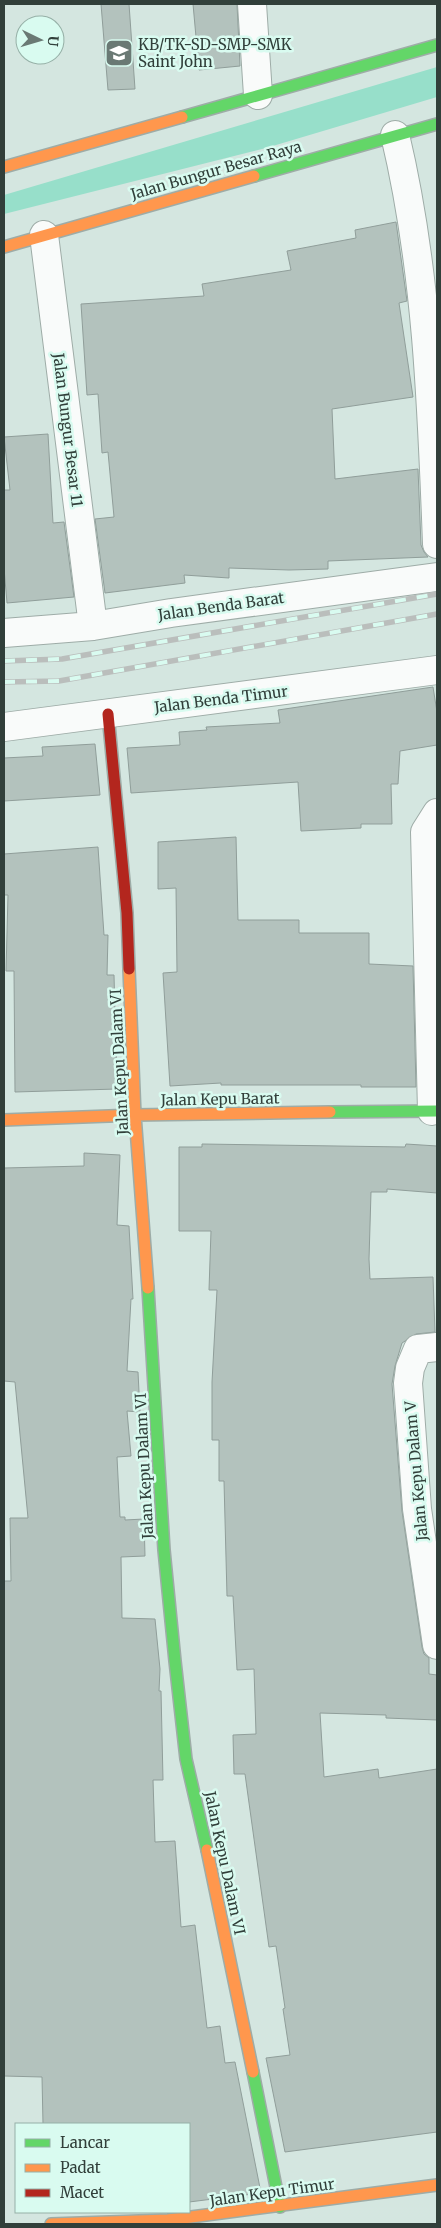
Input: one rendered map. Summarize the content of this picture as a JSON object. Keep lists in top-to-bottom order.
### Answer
{
  "streets": {
    "street": [
      "Jalan Bungur Besar Raya",
      "Jalan Bungur Besar 11",
      "Jalan Benda Barat",
      "Jalan Benda Timur",
      "Jalan Kepu Dalam VI",
      "Jalan Kepu Barat",
      "Jalan Kepu Dalam V",
      "Jalan Kepu Timur"
    ]
  },
  "crossings": [
    ["Jalan Bungur Besar Raya", "Jalan Bungur Besar 11"],
    ["Jalan Bungur Besar 11", "Jalan Benda Barat"],
    ["Jalan Benda Timur", "Jalan Kepu Dalam VI"],
    ["Jalan Kepu Dalam VI", "Jalan Kepu Barat"],
    ["Jalan Kepu Dalam VI", "Jalan Kepu Timur"]
  ],
  "places": {
    "school or university": ["KB/TK-SD-SMP-SMK Saint John"]
  },
  "legend": ["Lancar", "Padat", "Macet"],
  "north": "right"
}
